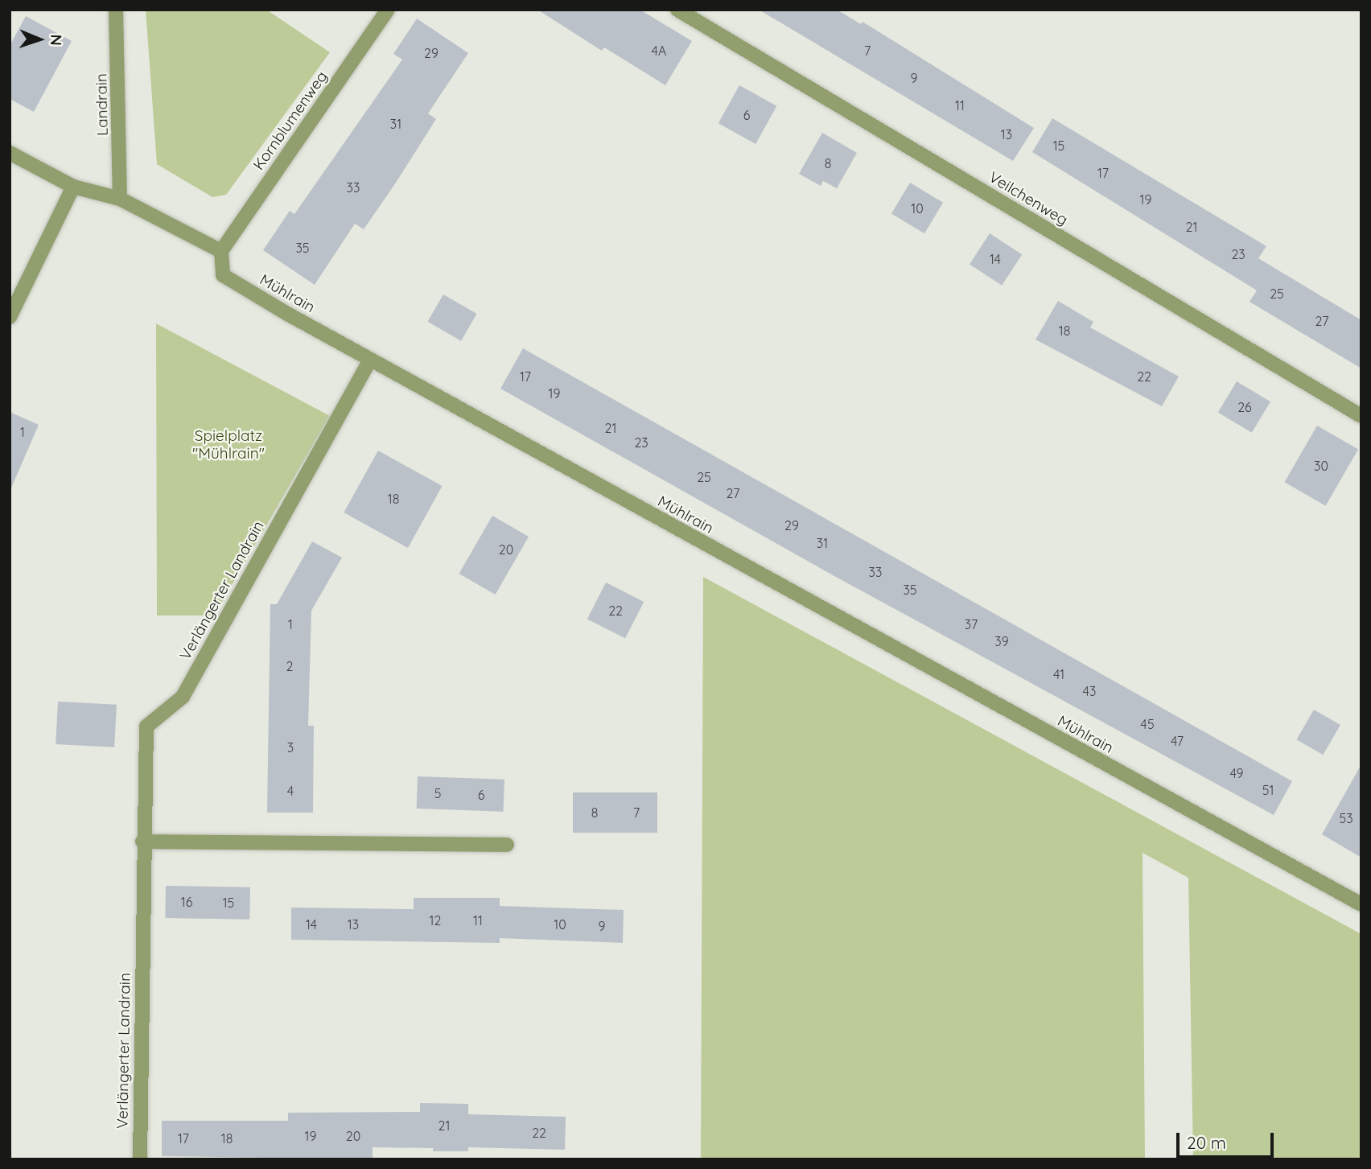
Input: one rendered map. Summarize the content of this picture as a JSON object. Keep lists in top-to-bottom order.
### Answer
{
  "streets": {
    "street": [
      "Landrain",
      "Kornblumenweg",
      "Veilchenweg",
      "Mühlrain",
      "Verlängerter Landrain"
    ]
  },
  "crossings": [
    ["Kornblumenweg", "Mühlrain"],
    ["Mühlrain", "Verlängerter Landrain"]
  ],
  "parks": ["Spielplatz \"Mühlrain\""],
  "house_numbers": [
    "4A",
    "7",
    "29",
    "9",
    "11",
    "6",
    "31",
    "13",
    "15",
    "8",
    "17",
    "33",
    "19",
    "10",
    "21",
    "35",
    "23",
    "14",
    "25",
    "27",
    "18",
    "17",
    "22",
    "19",
    "26",
    "21",
    "1",
    "23",
    "30",
    "25",
    "27",
    "18",
    "29",
    "31",
    "20",
    "33",
    "35",
    "22",
    "1",
    "37",
    "39",
    "2",
    "41",
    "43",
    "45",
    "47",
    "3",
    "49",
    "51",
    "4",
    "5",
    "6",
    "8",
    "7",
    "53",
    "16",
    "15",
    "12",
    "11",
    "14",
    "13",
    "10",
    "9",
    "21",
    "22",
    "19",
    "20",
    "17",
    "18"
  ],
  "scale_bar": "20 m",
  "north": "right"
}
